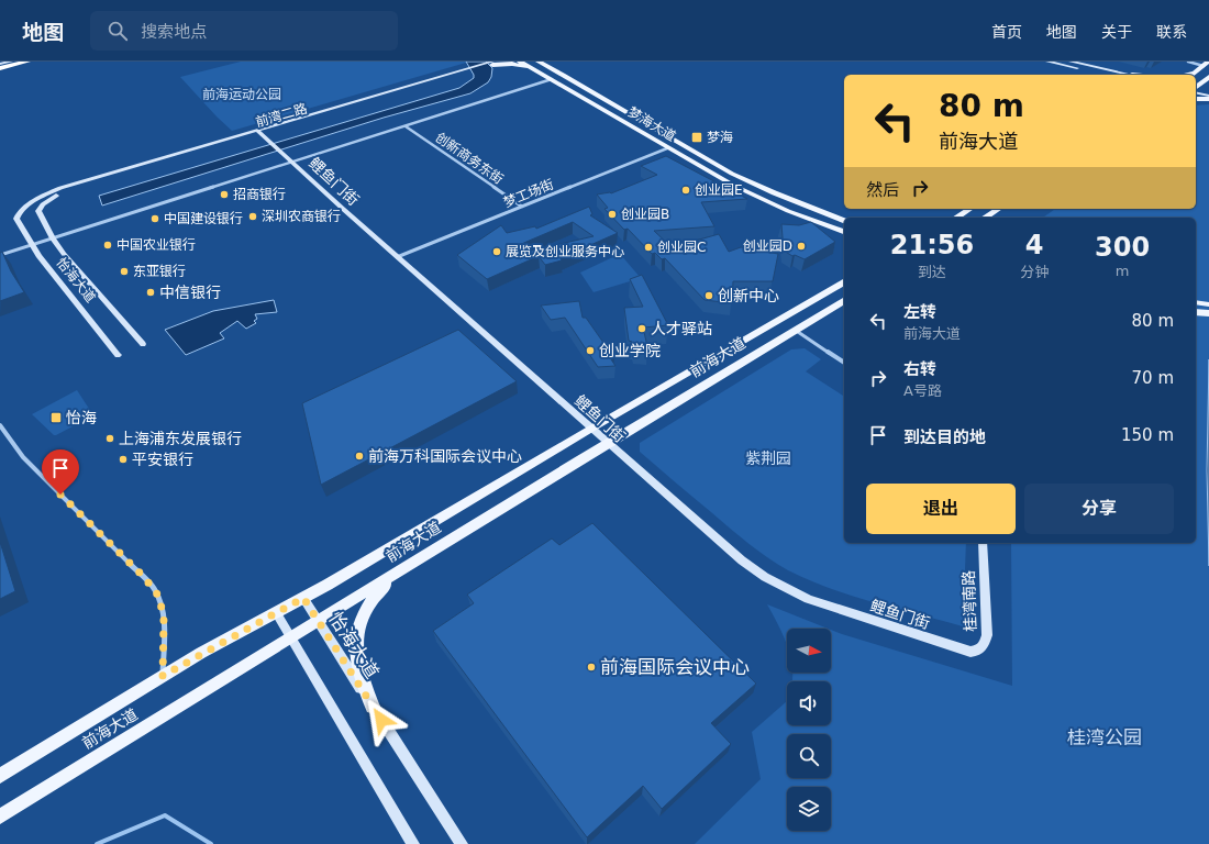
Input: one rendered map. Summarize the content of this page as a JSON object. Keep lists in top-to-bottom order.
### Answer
{
  "streets": {
    "main road": ["梦海大道", "前海大道"],
    "street": [
      "前湾二路",
      "创新商务东街",
      "鲤鱼门街",
      "梦工场街",
      "怡海大道",
      "桂湾南路"
    ]
  },
  "crossings": [
    ["前湾二路", "鲤鱼门街"],
    ["前湾二路", "怡海大道"],
    ["梦海大道", "梦工场街"],
    ["创新商务东街", "梦工场街"],
    ["鲤鱼门街", "梦工场街"],
    ["鲤鱼门街", "前海大道"],
    ["鲤鱼门街", "桂湾南路"],
    ["怡海大道", "前海大道"]
  ],
  "parks": ["前海运动公园", "紫荆园", "桂湾公园"],
  "places": {
    "transit": ["梦海", "怡海"],
    "other": [
      "创业园E",
      "招商银行",
      "创业园B",
      "深圳农商银行",
      "中国建设银行",
      "中国农业银行",
      "创业园D",
      "创业园C",
      "展览及创业服务中心",
      "东亚银行",
      "中信银行",
      "创新中心",
      "人才驿站",
      "创业学院",
      "上海浦东发展银行",
      "前海万科国际会议中心",
      "平安银行",
      "前海国际会议中心"
    ]
  },
  "north": "right",
  "page": {
    "header": "地图",
    "search": "搜索地点",
    "nav": [
      "首页",
      "地图",
      "关于",
      "联系"
    ],
    "turn": ["80 m", "前海大道"],
    "then": "然后",
    "eta": [
      "21:56",
      "到达",
      "4",
      "分钟",
      "300",
      "m"
    ],
    "list": [
      {
        "name": "左转",
        "note": "前海大道",
        "value": "80 m"
      },
      {
        "name": "右转",
        "note": "A号路",
        "value": "70 m"
      },
      {
        "name": "到达目的地",
        "value": "150 m"
      }
    ],
    "buttons": ["退出", "分享"]
  }
}
